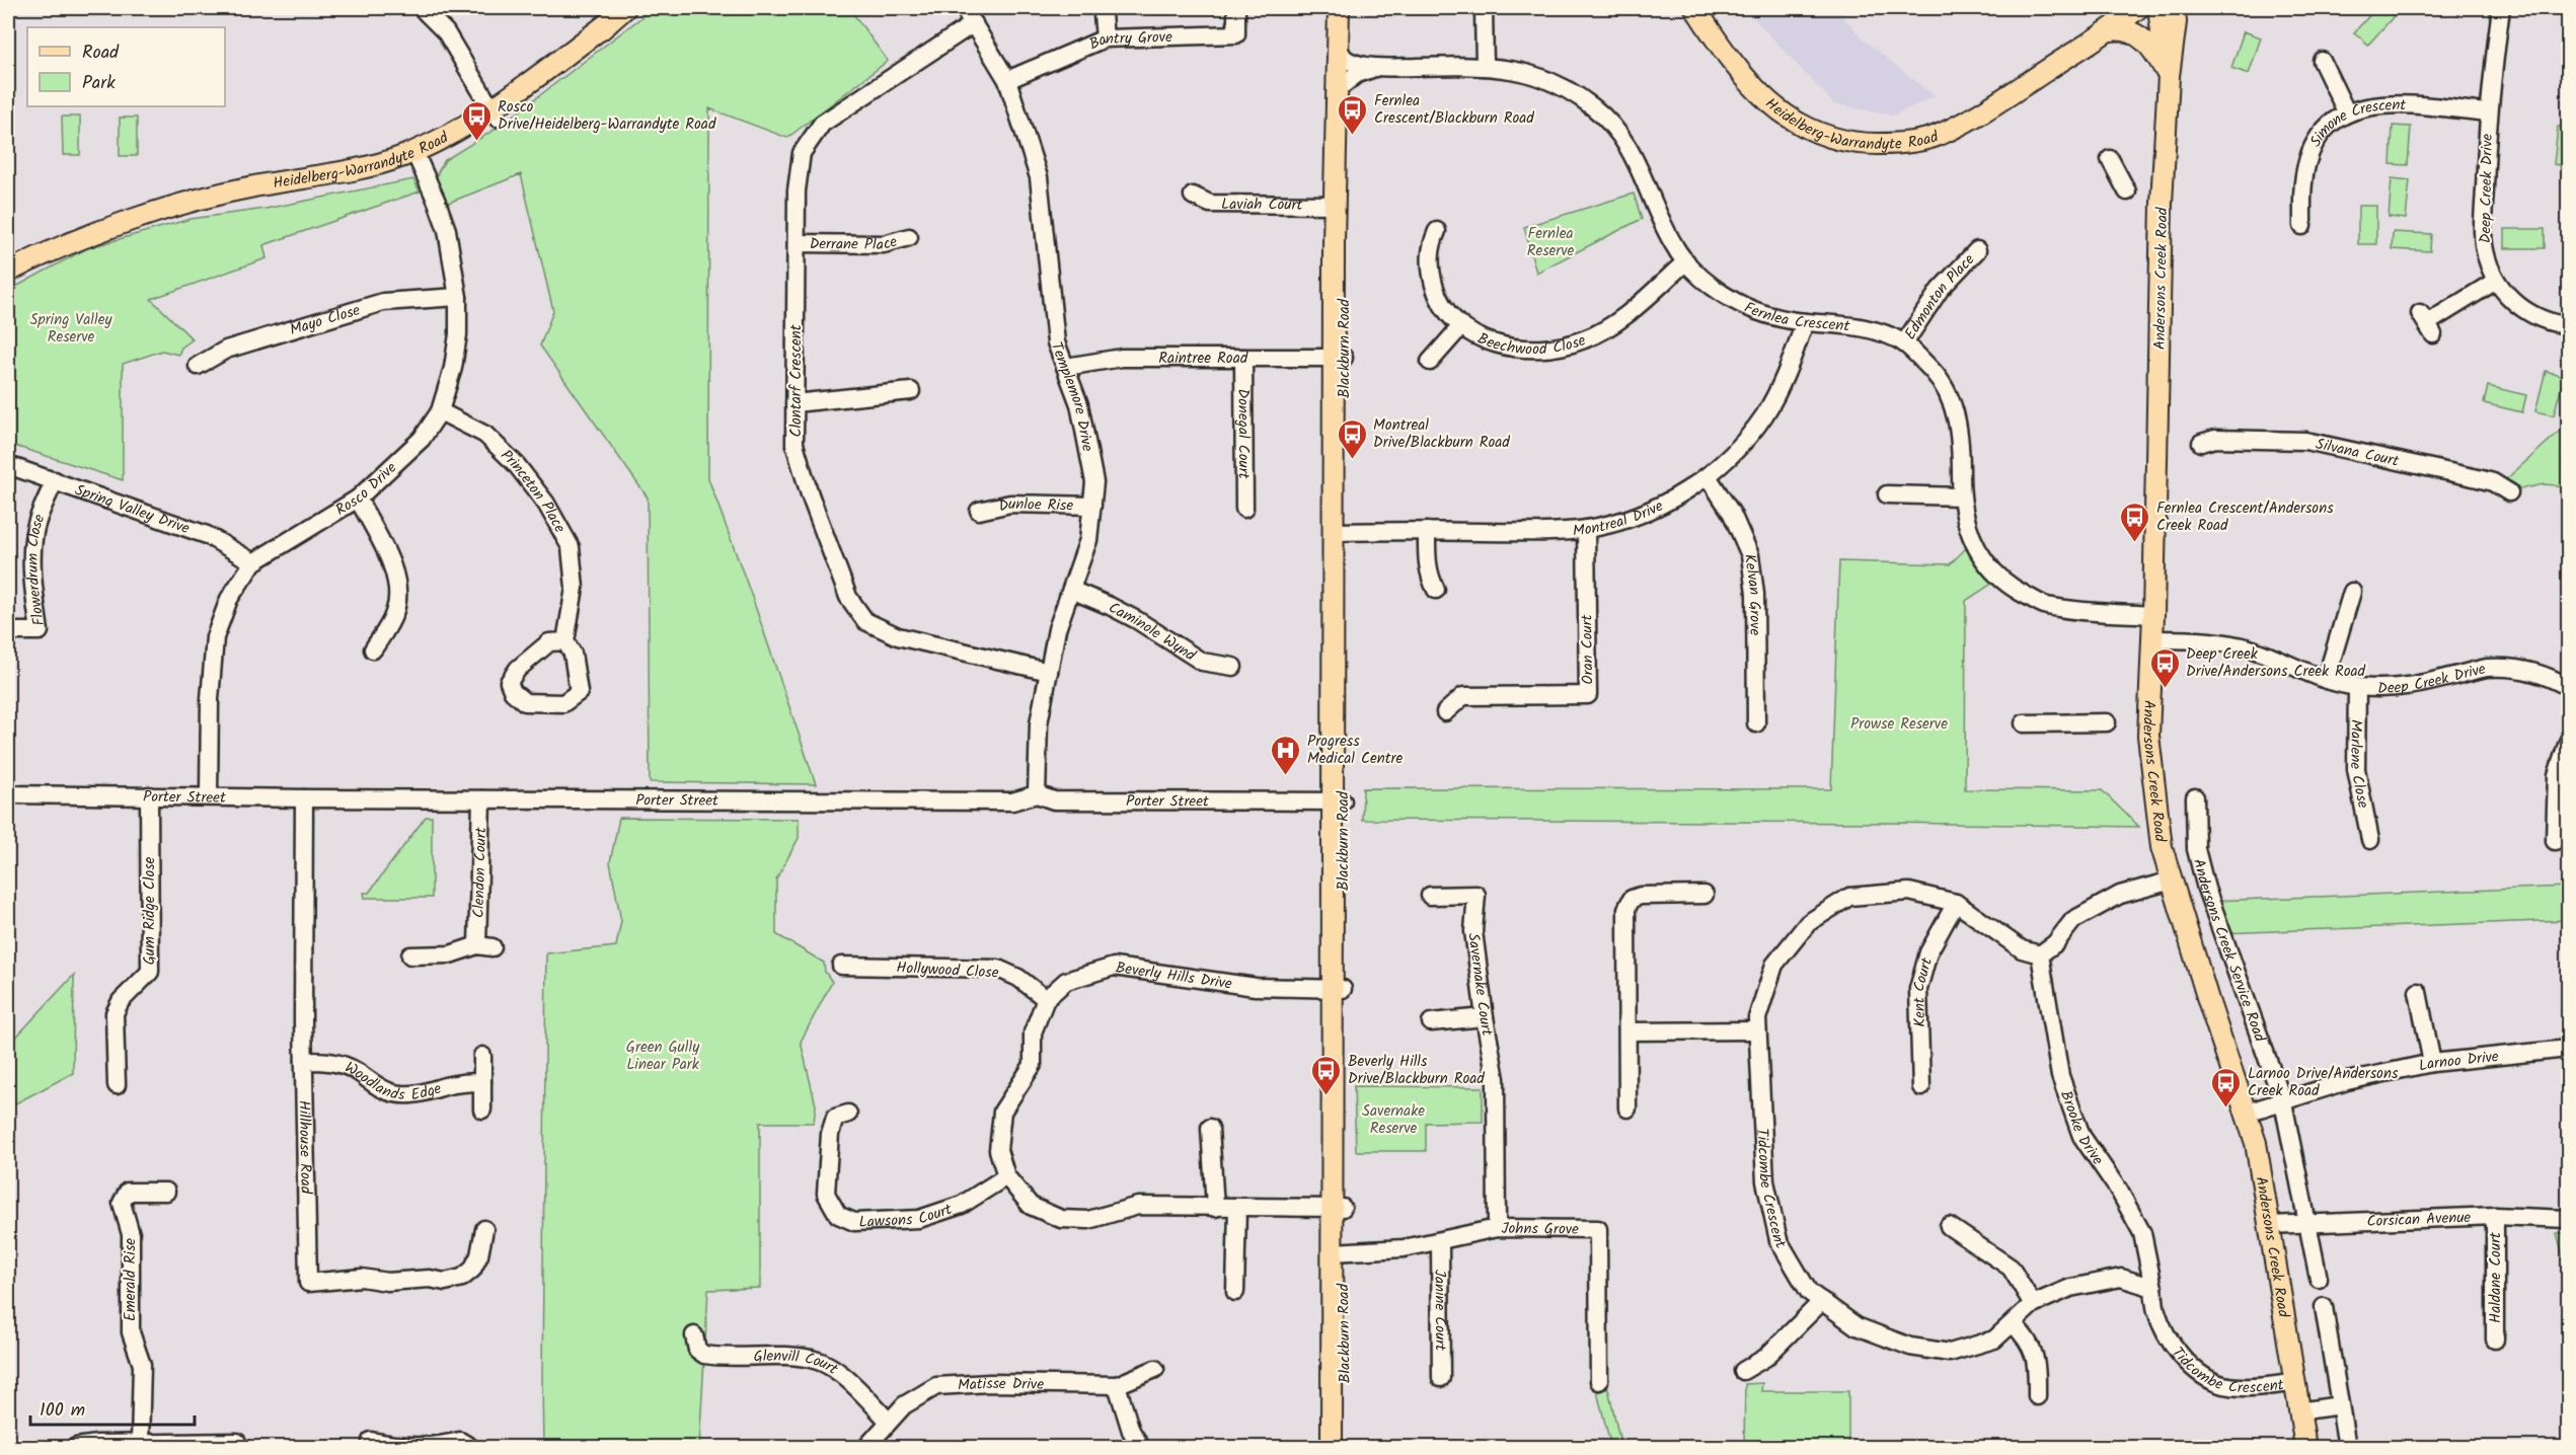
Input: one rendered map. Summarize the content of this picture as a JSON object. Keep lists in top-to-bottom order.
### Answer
{
  "streets": {
    "main road": ["Heidelberg-Warrandyte Road", "Andersons Creek Road", "Blackburn Road"],
    "street": [
      "Bantry Grove",
      "Simone Crescent",
      "Deep Creek Drive",
      "Laviah Court",
      "Derrane Place",
      "Edmonton Place",
      "Fernlea Crescent",
      "Mayo Close",
      "Beechwood Close",
      "Raintree Road",
      "Clontarf Crescent",
      "Templemore Drive",
      "Donegal Court",
      "Silvana Court",
      "Rosco Drive",
      "Princeton Place",
      "Dunloe Rise",
      "Spring Valley Drive",
      "Montreal Drive",
      "Flowerdrum Close",
      "Kelvan Grove",
      "Caminole Wynd",
      "Oran Court",
      "Marlene Close",
      "Porter Street",
      "Clendon Court",
      "Gum Ridge Close",
      "Andersons Creek Service Road",
      "Hollywood Close",
      "Beverly Hills Drive",
      "Savernake Court",
      "Kent Court",
      "Larnoo Drive",
      "Woodlands Edge",
      "Brooke Drive",
      "Hillhouse Road",
      "Tidcombe Crescent",
      "Lawsons Court",
      "Corsican Avenue",
      "Johns Grove",
      "Haldane Court",
      "Emerald Rise",
      "Janine Court",
      "Glenvill Court",
      "Matisse Drive"
    ]
  },
  "crossings": [
    ["Bantry Grove", "Templemore Drive"],
    ["Heidelberg-Warrandyte Road", "Rosco Drive"],
    ["Simone Crescent", "Deep Creek Drive"],
    ["Deep Creek Drive", "Andersons Creek Road"],
    ["Deep Creek Drive", "Marlene Close"],
    ["Laviah Court", "Blackburn Road"],
    ["Derrane Place", "Clontarf Crescent"],
    ["Andersons Creek Road", "Fernlea Crescent"],
    ["Andersons Creek Road", "Larnoo Drive"],
    ["Andersons Creek Road", "Tidcombe Crescent"],
    ["Andersons Creek Road", "Corsican Avenue"],
    ["Edmonton Place", "Fernlea Crescent"],
    ["Fernlea Crescent", "Beechwood Close"],
    ["Fernlea Crescent", "Blackburn Road"],
    ["Fernlea Crescent", "Montreal Drive"],
    ["Mayo Close", "Rosco Drive"],
    ["Blackburn Road", "Raintree Road"],
    ["Blackburn Road", "Montreal Drive"],
    ["Blackburn Road", "Porter Street"],
    ["Blackburn Road", "Beverly Hills Drive"],
    ["Blackburn Road", "Johns Grove"],
    ["Raintree Road", "Templemore Drive"],
    ["Raintree Road", "Donegal Court"],
    ["Clontarf Crescent", "Templemore Drive"],
    ["Templemore Drive", "Dunloe Rise"],
    ["Templemore Drive", "Caminole Wynd"],
    ["Templemore Drive", "Porter Street"],
    ["Rosco Drive", "Princeton Place"],
    ["Rosco Drive", "Spring Valley Drive"],
    ["Rosco Drive", "Porter Street"],
    ["Spring Valley Drive", "Flowerdrum Close"],
    ["Montreal Drive", "Kelvan Grove"],
    ["Montreal Drive", "Oran Court"],
    ["Porter Street", "Clendon Court"],
    ["Porter Street", "Gum Ridge Close"],
    ["Porter Street", "Hillhouse Road"],
    ["Andersons Creek Service Road", "Larnoo Drive"],
    ["Andersons Creek Service Road", "Corsican Avenue"],
    ["Hollywood Close", "Beverly Hills Drive"],
    ["Beverly Hills Drive", "Lawsons Court"],
    ["Savernake Court", "Johns Grove"],
    ["Kent Court", "Tidcombe Crescent"],
    ["Woodlands Edge", "Hillhouse Road"],
    ["Brooke Drive", "Tidcombe Crescent"],
    ["Corsican Avenue", "Haldane Court"],
    ["Johns Grove", "Janine Court"],
    ["Glenvill Court", "Matisse Drive"]
  ],
  "parks": [
    "Fernlea Reserve",
    "Spring Valley Reserve",
    "Prowse Reserve",
    "Green Gully Linear Park",
    "Savernake Reserve"
  ],
  "places": {
    "bus stop": [
      "Fernlea Crescent/Blackburn Road",
      "Rosco Drive/Heidelberg-Warrandyte Road",
      "Montreal Drive/Blackburn Road",
      "Fernlea Crescent/Andersons Creek Road",
      "Deep Creek Drive/Andersons Creek Road",
      "Beverly Hills Drive/Blackburn Road",
      "Larnoo Drive/Andersons Creek Road"
    ],
    "hospital": ["Progress Medical Centre"]
  },
  "legend": ["Road", "Park"],
  "scale_bar": "100 m"
}
